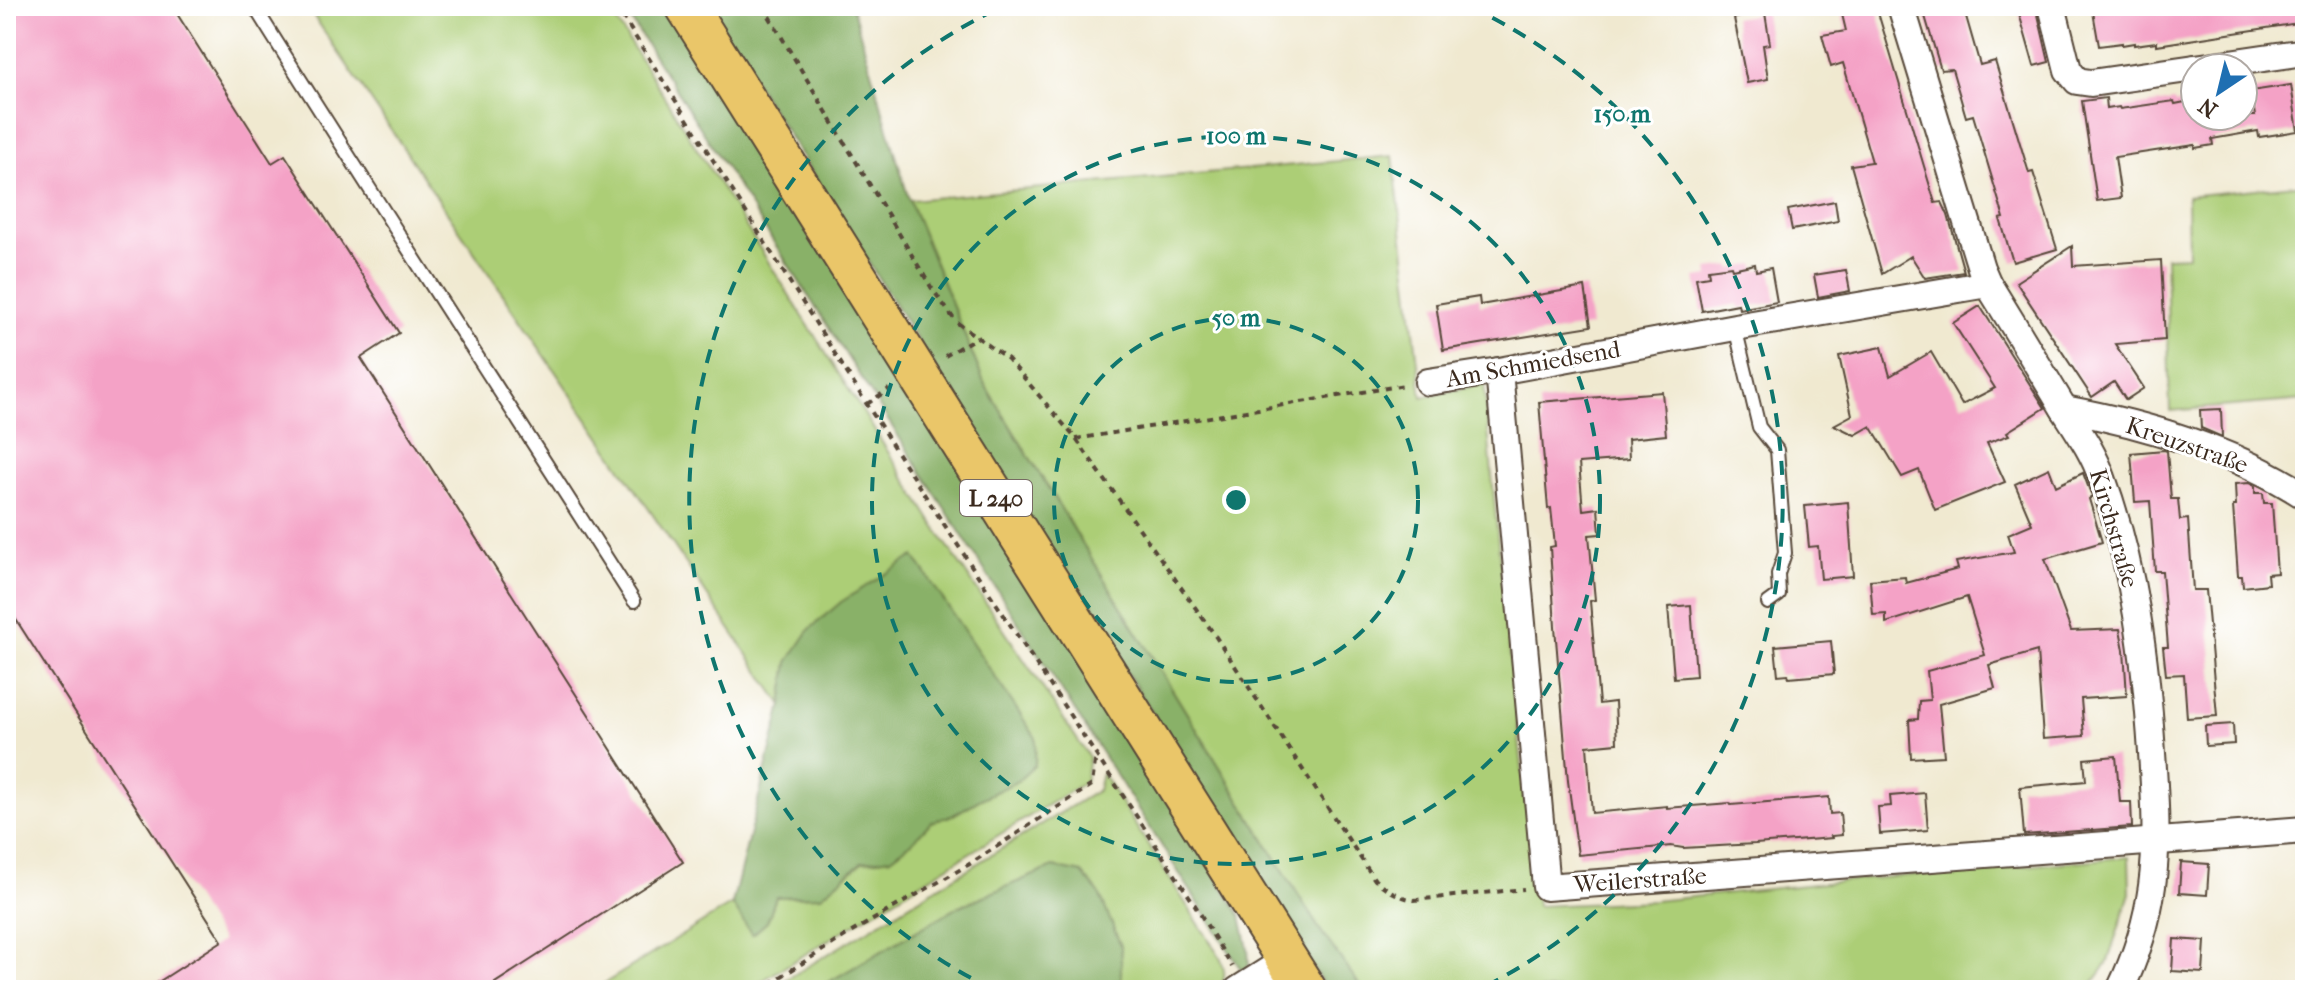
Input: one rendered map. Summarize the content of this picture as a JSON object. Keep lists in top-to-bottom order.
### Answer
{
  "streets": {
    "main road": ["L 240"],
    "street": [
      "Am Schmiedsend",
      "Kreuzstraße",
      "Kirchstraße",
      "Weilerstraße"
    ]
  },
  "crossings": [
    ["Am Schmiedsend", "Kirchstraße"],
    ["Am Schmiedsend", "Weilerstraße"],
    ["Kreuzstraße", "Kirchstraße"],
    ["Kirchstraße", "Weilerstraße"]
  ],
  "north": "bottom left",
  "rings": ["150 m", "100 m", "50 m"]
}
